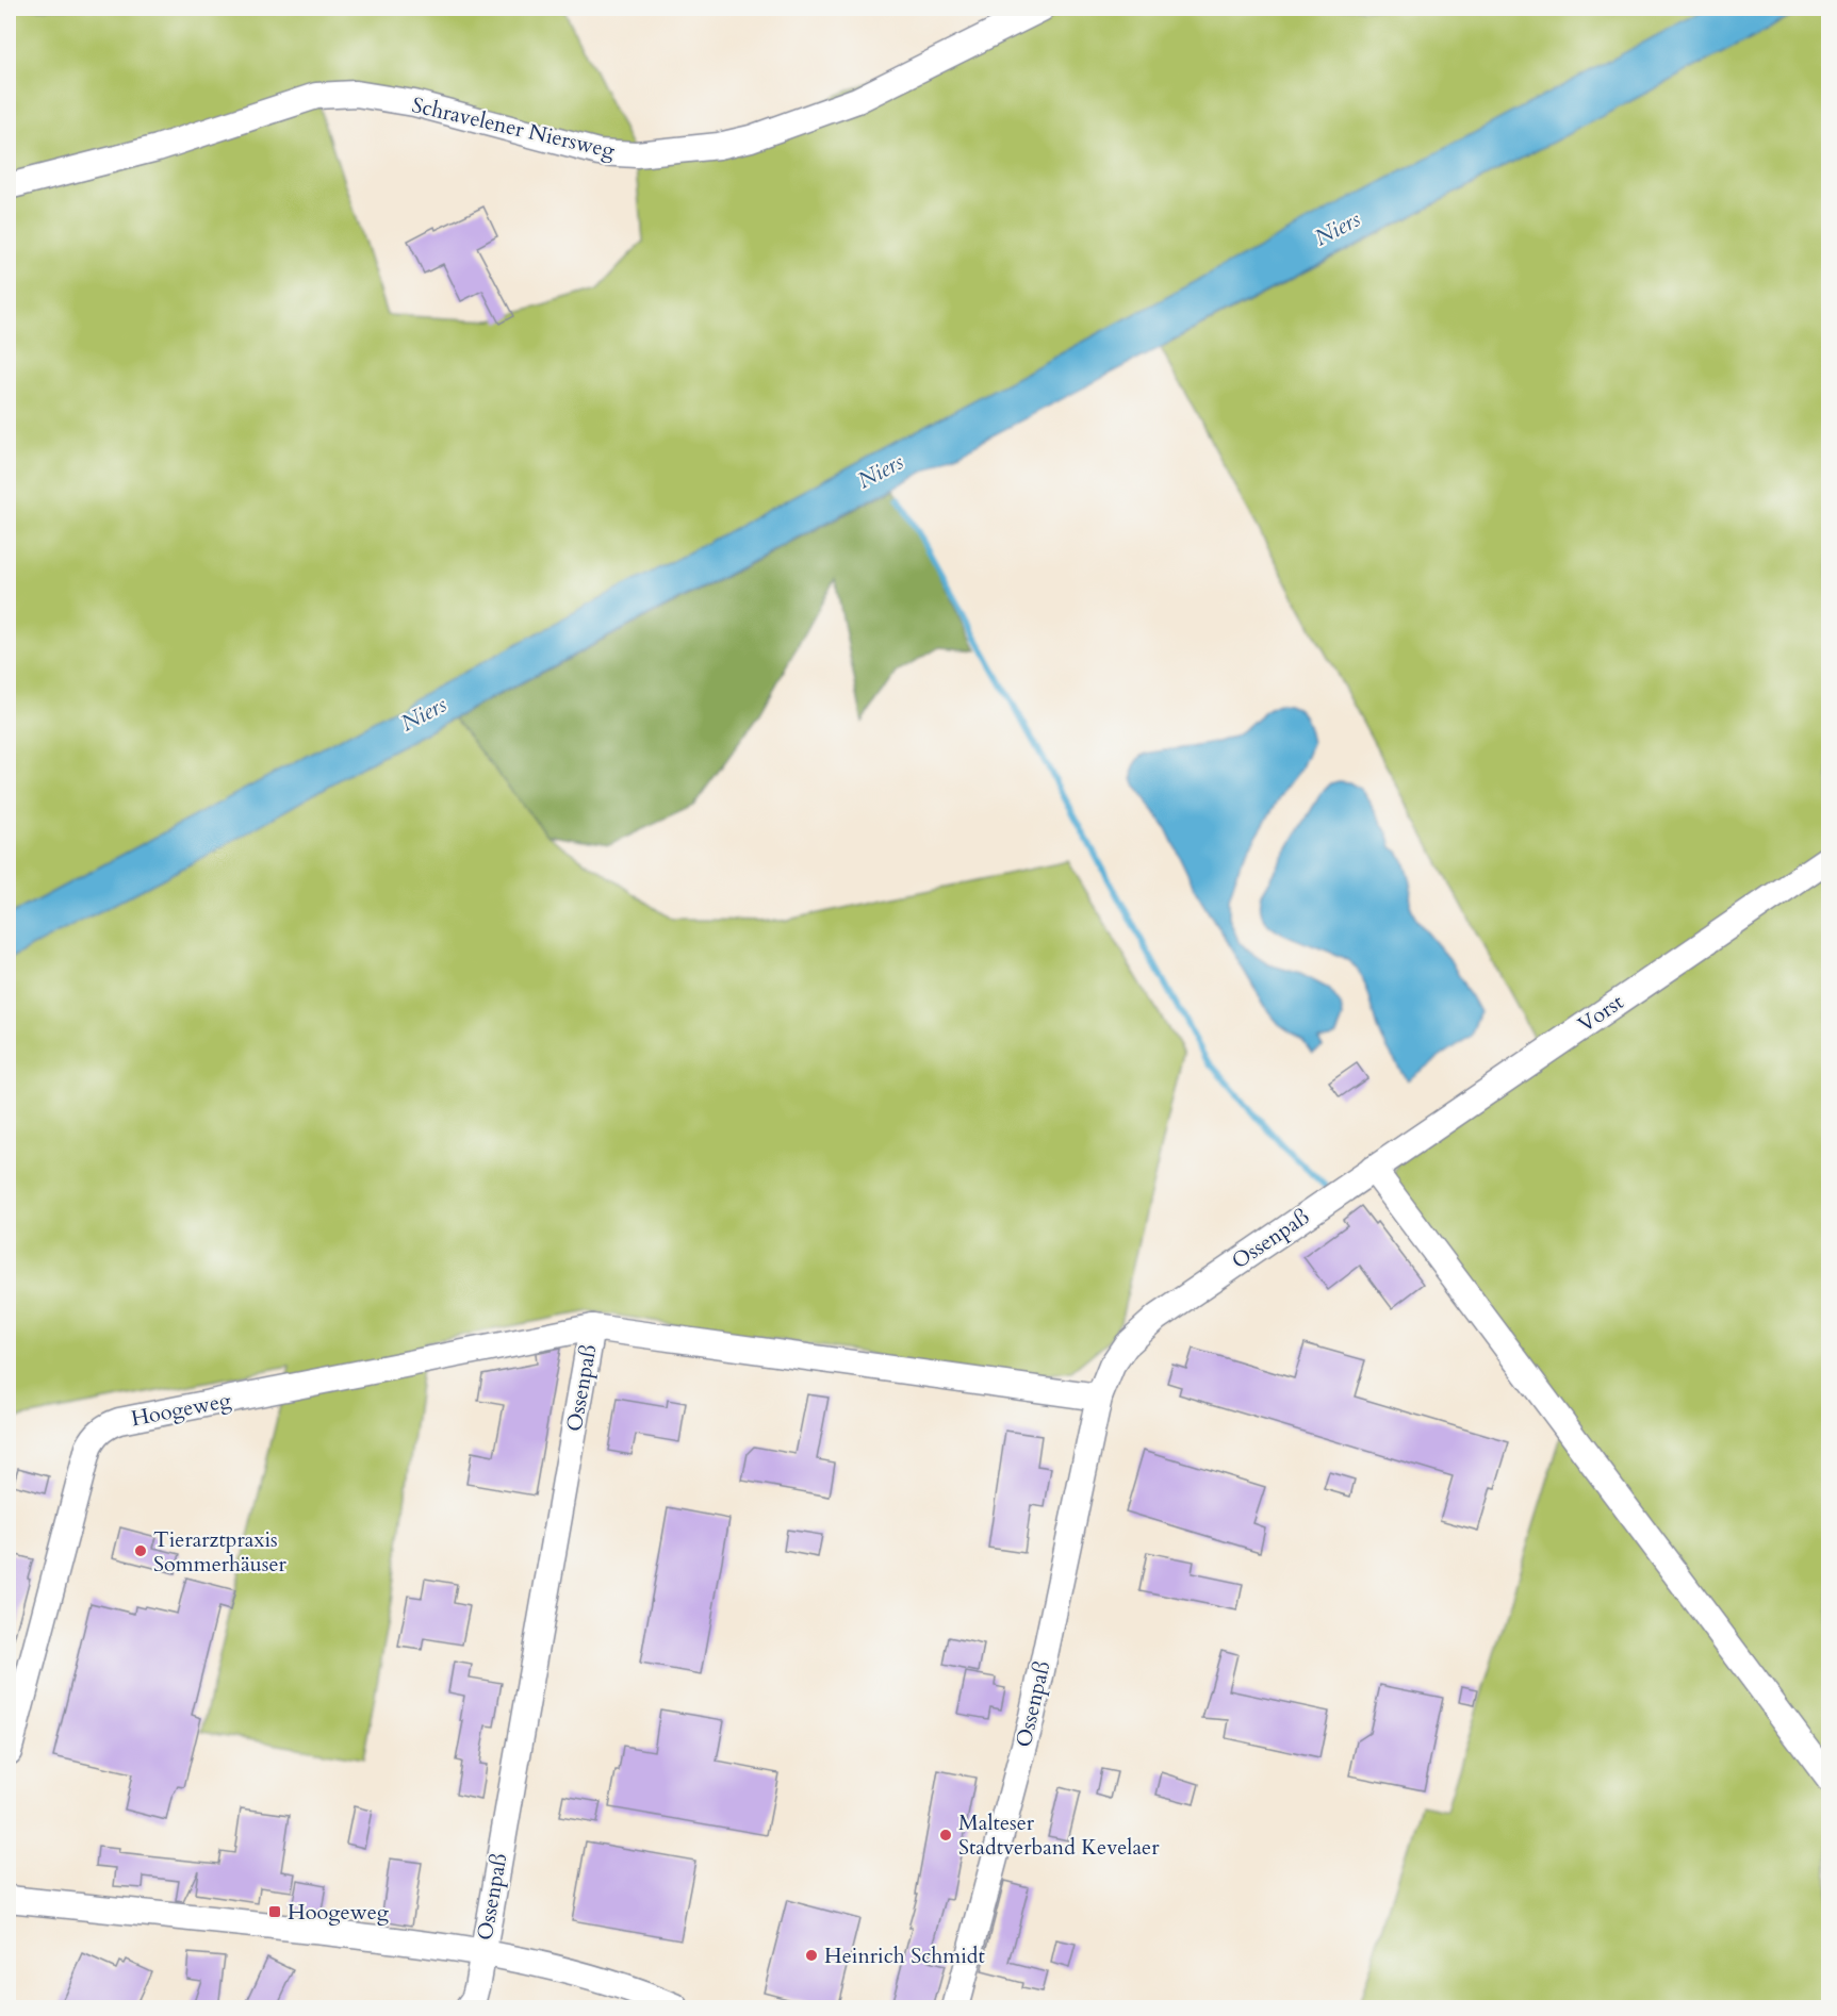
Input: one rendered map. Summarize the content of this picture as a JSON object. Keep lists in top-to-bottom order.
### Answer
{
  "streets": {
    "street": [
      "Schravelener Niersweg",
      "Vorst",
      "Ossenpaß",
      "Hoogeweg"
    ]
  },
  "crossings": [
    ["Vorst", "Ossenpaß"],
    ["Ossenpaß", "Hoogeweg"]
  ],
  "water": ["Niers"],
  "places": {
    "other": ["Tierarztpraxis Sommerhäuser", "Malteser Stadtverband Kevelaer", "Heinrich Schmidt"],
    "transit": ["Hoogeweg"]
  }
}
